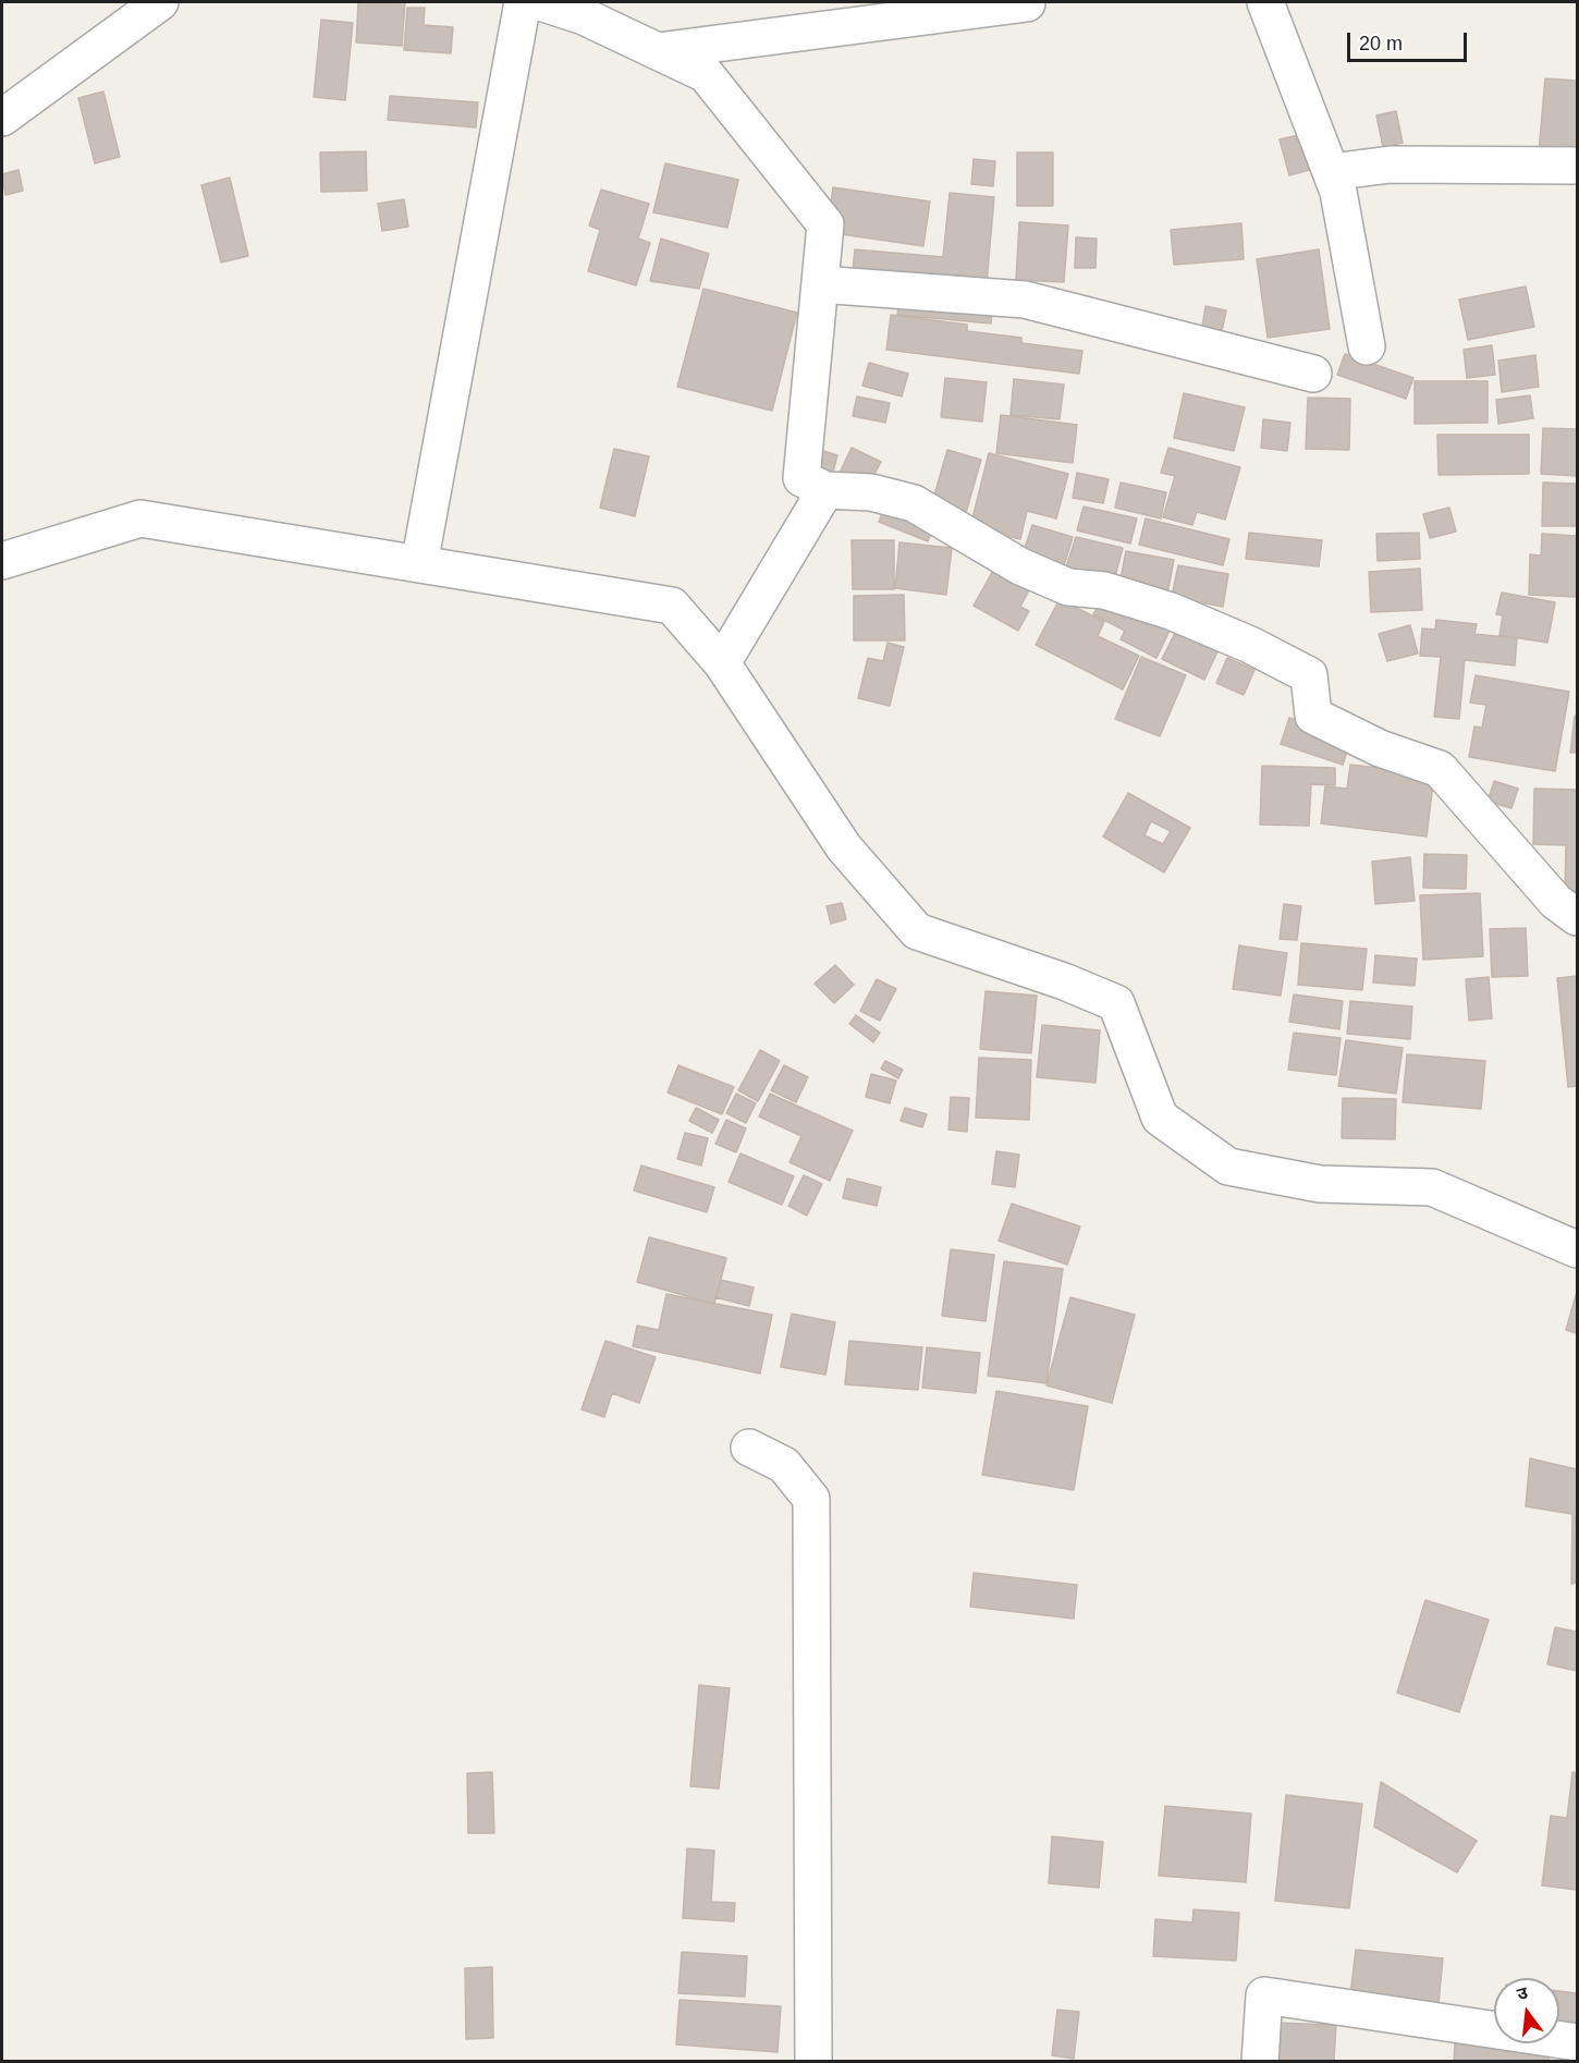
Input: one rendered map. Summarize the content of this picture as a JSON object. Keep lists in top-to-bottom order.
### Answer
{
  "scale_bar": "20 m",
  "north": "top"
}
